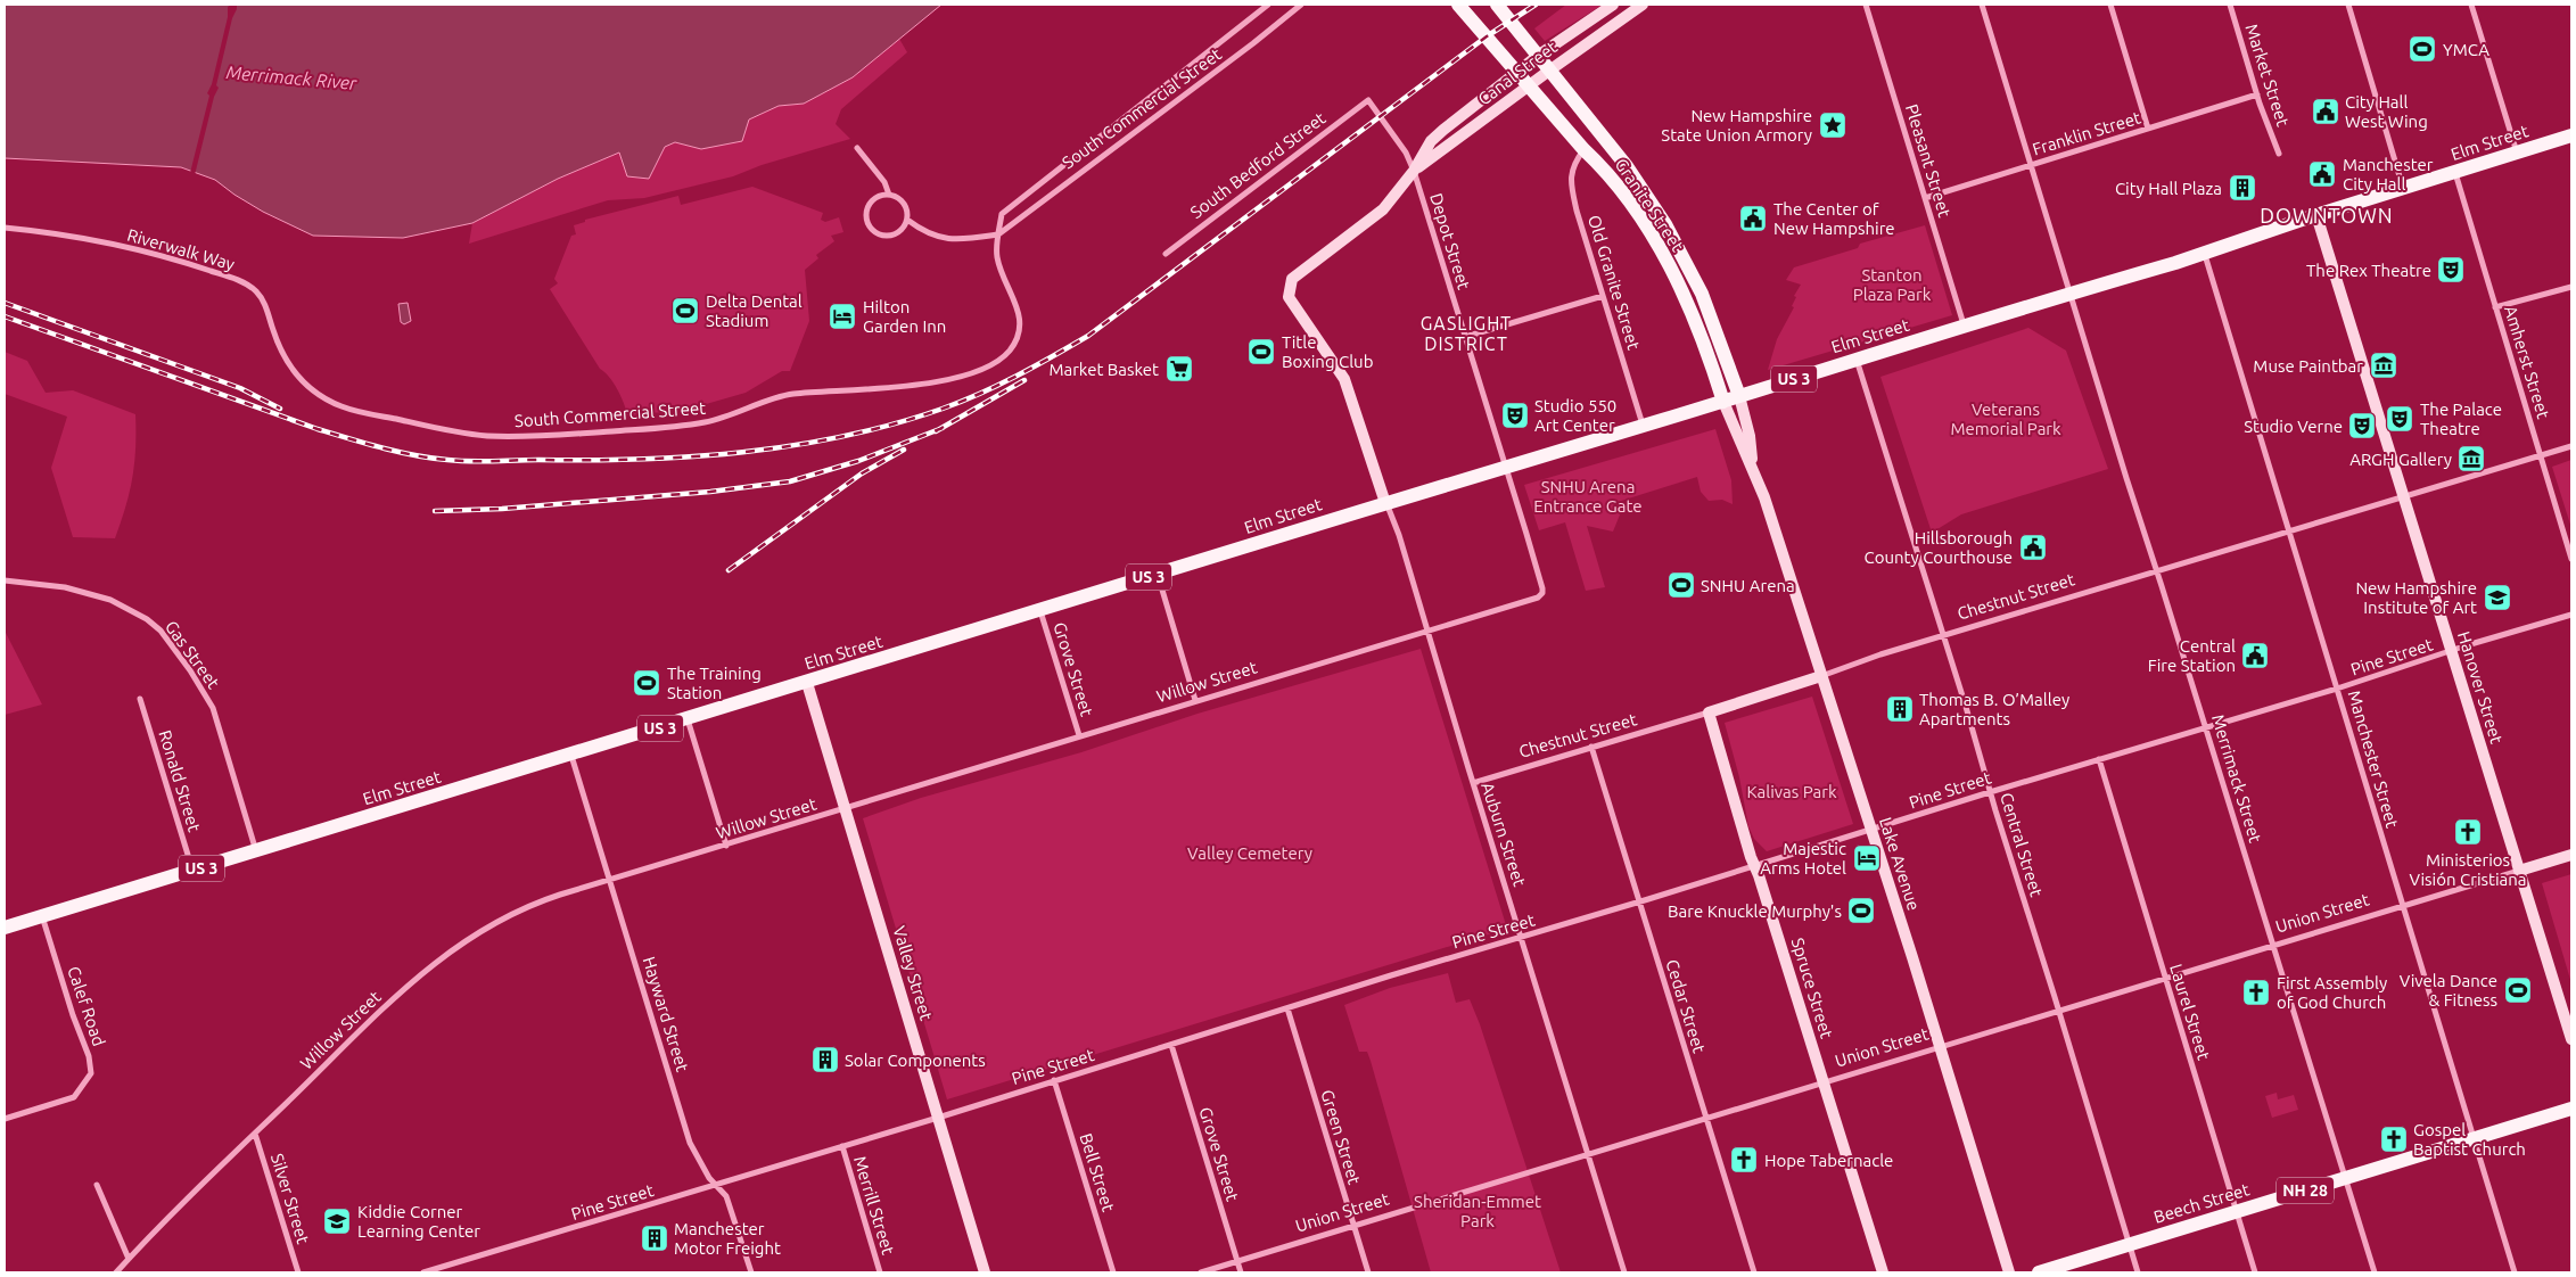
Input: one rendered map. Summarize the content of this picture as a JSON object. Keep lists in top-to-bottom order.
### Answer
{
  "streets": {
    "main road": [
      "Elm Street",
      "Granite Street",
      "US 3",
      "NH 28",
      "Beech Street"
    ],
    "street": [
      "Canal Street",
      "Market Street",
      "South Commercial Street",
      "Franklin Street",
      "Pleasant Street",
      "South Bedford Street",
      "Depot Street",
      "Riverwalk Way",
      "Old Granite Street",
      "Amherst Street",
      "Chestnut Street",
      "Gas Street",
      "Pine Street",
      "Grove Street",
      "Willow Street",
      "Hanover Street",
      "Manchester Street",
      "Merrimack Street",
      "Ronald Street",
      "Auburn Street",
      "Central Street",
      "Lake Avenue",
      "Union Street",
      "Valley Street",
      "Spruce Street",
      "Calef Road",
      "Cedar Street",
      "Laurel Street",
      "Hayward Street",
      "Green Street",
      "Bell Street",
      "Silver Street",
      "Merrill Street"
    ]
  },
  "crossings": [
    ["Canal Street", "Elm Street"],
    ["Canal Street", "Granite Street"],
    ["Canal Street", "Depot Street"],
    ["Canal Street", "Auburn Street"],
    ["Market Street", "Franklin Street"],
    ["South Commercial Street", "Riverwalk Way"],
    ["Franklin Street", "Pleasant Street"],
    ["Franklin Street", "Merrimack Street"],
    ["Elm Street", "Pleasant Street"],
    ["Elm Street", "Granite Street"],
    ["Elm Street", "Depot Street"],
    ["Elm Street", "Old Granite Street"],
    ["Elm Street", "Amherst Street"],
    ["Elm Street", "Gas Street"],
    ["Elm Street", "Grove Street"],
    ["Elm Street", "Willow Street"],
    ["Elm Street", "Hanover Street"],
    ["Elm Street", "Manchester Street"],
    ["Elm Street", "Merrimack Street"],
    ["Elm Street", "Ronald Street"],
    ["Elm Street", "Auburn Street"],
    ["Elm Street", "Central Street"],
    ["Elm Street", "Lake Avenue"],
    ["Elm Street", "Valley Street"],
    ["Elm Street", "Calef Road"],
    ["Elm Street", "Hayward Street"],
    ["South Bedford Street", "Depot Street"],
    ["Granite Street", "Old Granite Street"],
    ["Granite Street", "Lake Avenue"],
    ["Depot Street", "Willow Street"],
    ["Amherst Street", "Chestnut Street"],
    ["Chestnut Street", "Hanover Street"],
    ["Chestnut Street", "Manchester Street"],
    ["Chestnut Street", "Merrimack Street"],
    ["Chestnut Street", "Auburn Street"],
    ["Chestnut Street", "Central Street"],
    ["Chestnut Street", "Lake Avenue"],
    ["Chestnut Street", "Spruce Street"],
    ["Chestnut Street", "Cedar Street"],
    ["Pine Street", "Grove Street"],
    ["Pine Street", "Hanover Street"],
    ["Pine Street", "Manchester Street"],
    ["Pine Street", "Merrimack Street"],
    ["Pine Street", "Auburn Street"],
    ["Pine Street", "Central Street"],
    ["Pine Street", "Lake Avenue"],
    ["Pine Street", "Valley Street"],
    ["Pine Street", "Spruce Street"],
    ["Pine Street", "Cedar Street"],
    ["Pine Street", "Laurel Street"],
    ["Pine Street", "Hayward Street"],
    ["Pine Street", "Green Street"],
    ["Pine Street", "Bell Street"],
    ["Pine Street", "Merrill Street"],
    ["Grove Street", "Willow Street"],
    ["Grove Street", "Union Street"],
    ["Willow Street", "Auburn Street"],
    ["Willow Street", "Valley Street"],
    ["Willow Street", "Hayward Street"],
    ["Willow Street", "Silver Street"],
    ["Hanover Street", "Union Street"],
    ["Manchester Street", "Union Street"],
    ["Manchester Street", "Beech Street"],
    ["Merrimack Street", "Union Street"],
    ["Merrimack Street", "Beech Street"],
    ["Auburn Street", "Union Street"],
    ["Central Street", "Union Street"],
    ["Central Street", "Beech Street"],
    ["Lake Avenue", "Union Street"],
    ["Union Street", "Spruce Street"],
    ["Union Street", "Cedar Street"],
    ["Union Street", "Laurel Street"],
    ["Union Street", "Green Street"],
    ["Laurel Street", "Beech Street"]
  ],
  "districts": ["DOWNTOWN", "GASLIGHT DISTRICT"],
  "water": ["Merrimack River"],
  "parks": [
    "Stanton Plaza Park",
    "Veterans Memorial Park",
    "SNHU Arena Entrance Gate",
    "Kalivas Park",
    "Valley Cemetery",
    "Sheridan-Emmet Park"
  ],
  "places": {
    "sports": [
      "YMCA",
      "Delta Dental Stadium",
      "Title Boxing Club",
      "SNHU Arena",
      "The Training Station",
      "Bare Knuckle Murphy's",
      "Vivela Dance & Fitness"
    ],
    "public building": [
      "City Hall West Wing",
      "Manchester City Hall",
      "The Center of New Hampshire",
      "Hillsborough County Courthouse",
      "Central Fire Station"
    ],
    "place": ["New Hampshire State Union Armory"],
    "building": [
      "City Hall Plaza",
      "Thomas B. O’Malley Apartments",
      "Solar Components",
      "Manchester Motor Freight"
    ],
    "theatre": [
      "The Rex Theatre",
      "Studio 550 Art Center",
      "The Palace Theatre",
      "Studio Verne"
    ],
    "hotel": ["Hilton Garden Inn", "Majestic Arms Hotel"],
    "museum": ["Muse Paintbar", "ARGH Gallery"],
    "supermarket": ["Market Basket"],
    "school or university": ["New Hampshire Institute of Art", "Kiddie Corner Learning Center"],
    "church": [
      "Ministerios Visión Cristiana",
      "First Assembly of God Church",
      "Gospel Baptist Church",
      "Hope Tabernacle"
    ]
  }
}
